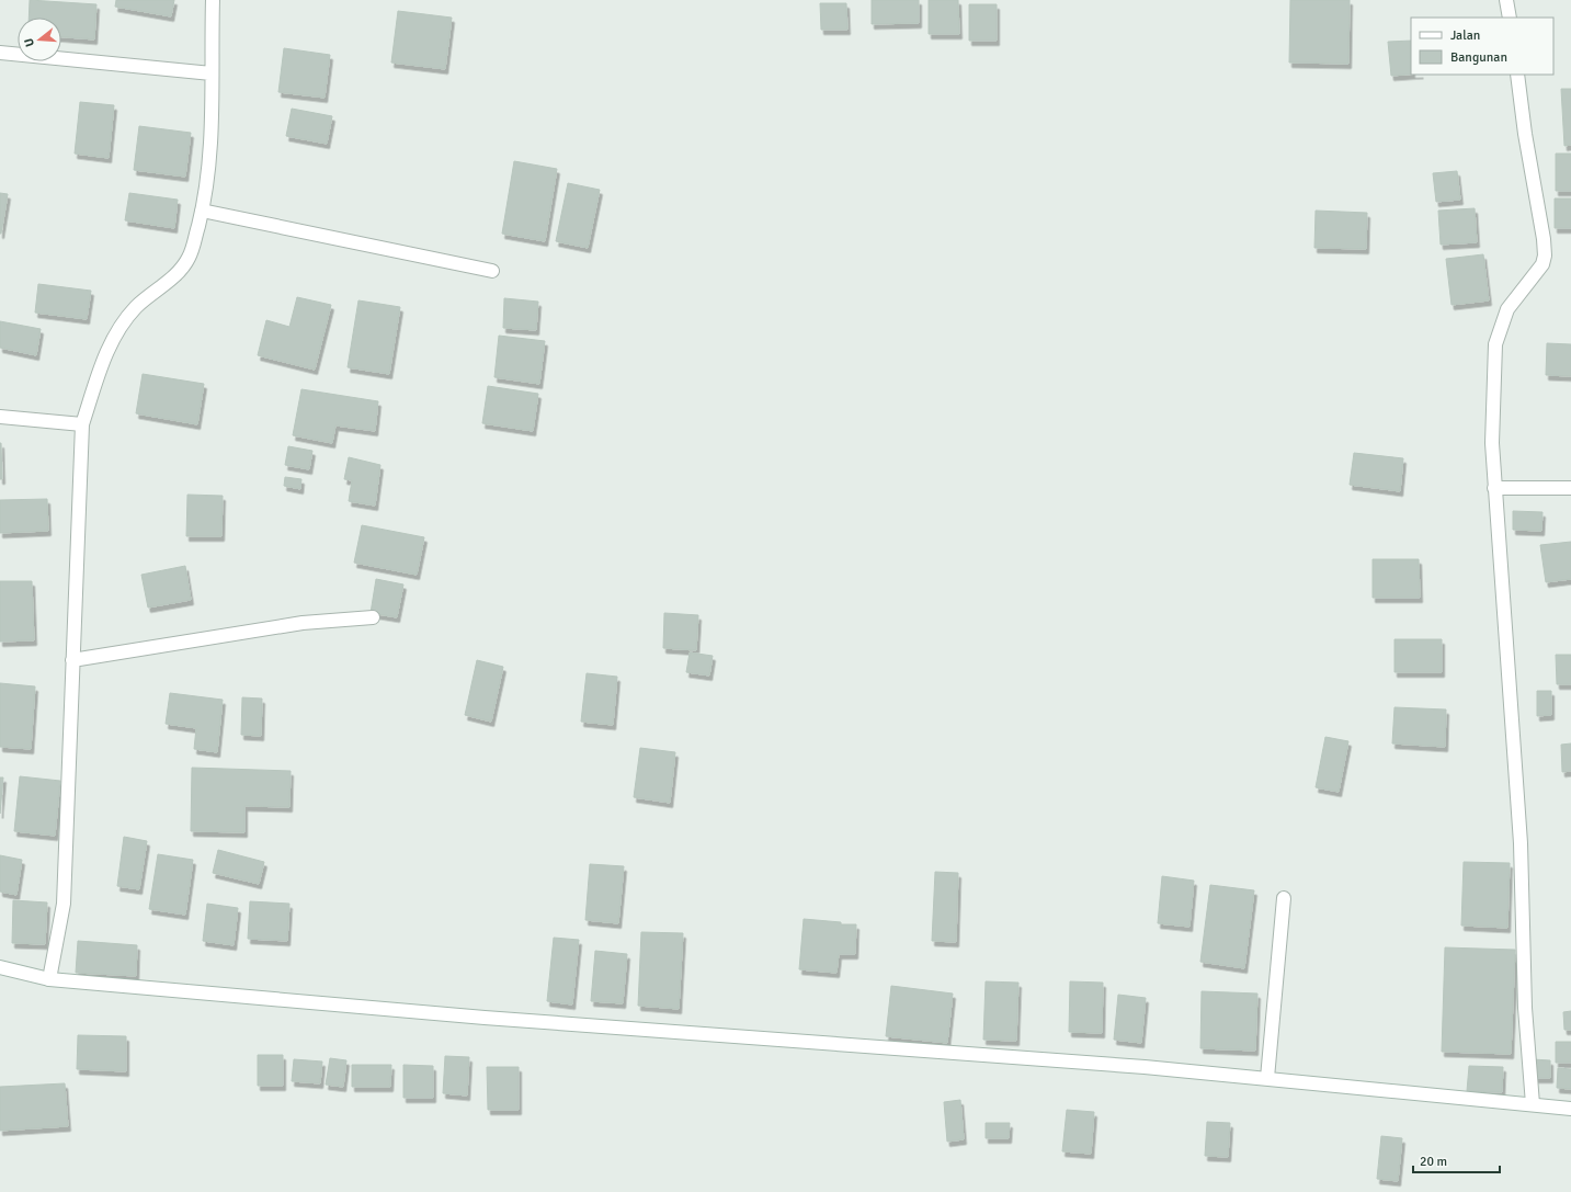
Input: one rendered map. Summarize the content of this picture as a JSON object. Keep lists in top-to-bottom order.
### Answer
{
  "legend": ["Jalan", "Bangunan"],
  "scale_bar": "20 m",
  "north": "left"
}
